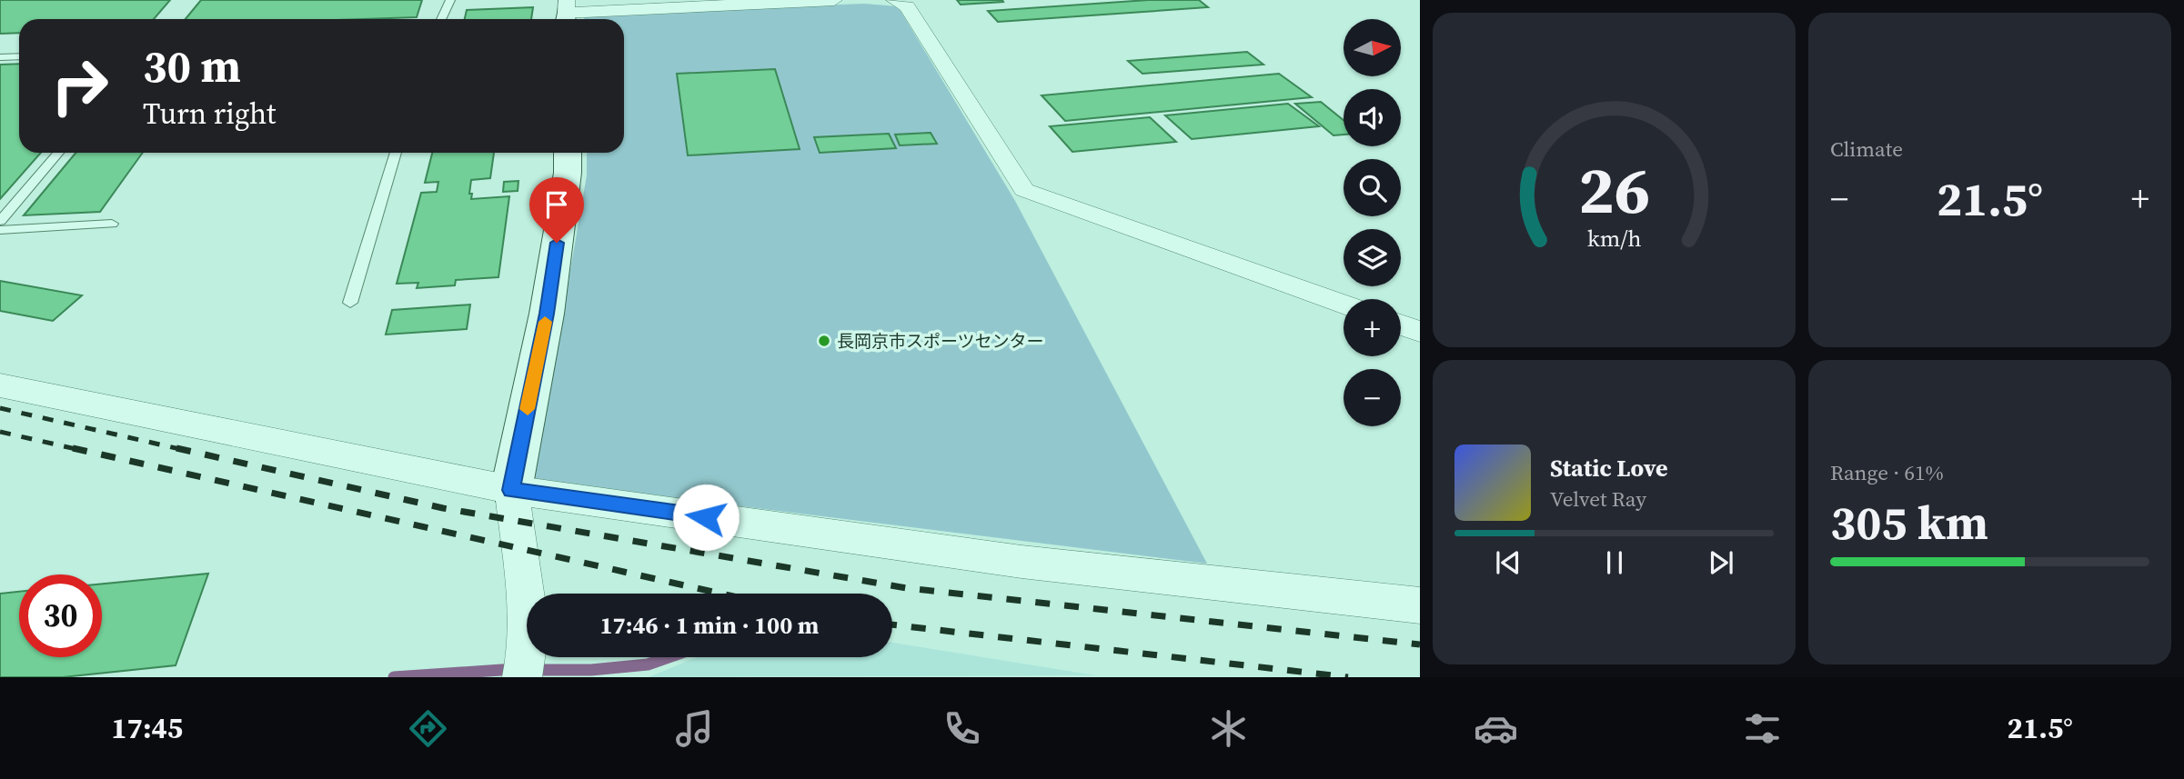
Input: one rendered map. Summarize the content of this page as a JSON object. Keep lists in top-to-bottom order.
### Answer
{
  "places": ["長岡京市スポーツセンター"],
  "north": "right",
  "page": {
    "tile": [
      "Climate",
      ["Range · 61%", "305 km"]
    ],
    "map_buttons": ["+", "−"],
    "turn": ["30 m", "Turn right"],
    "heat": ["−", "21.5°", "+"],
    "song": ["Static Love", "Velvet Ray"],
    "limit": "30",
    "trip": "17:46 · 1 min · 100 m",
    "tabs": ["17:45", "21.5°"],
    "gauge": ["26", "km/h"]
  }
}
